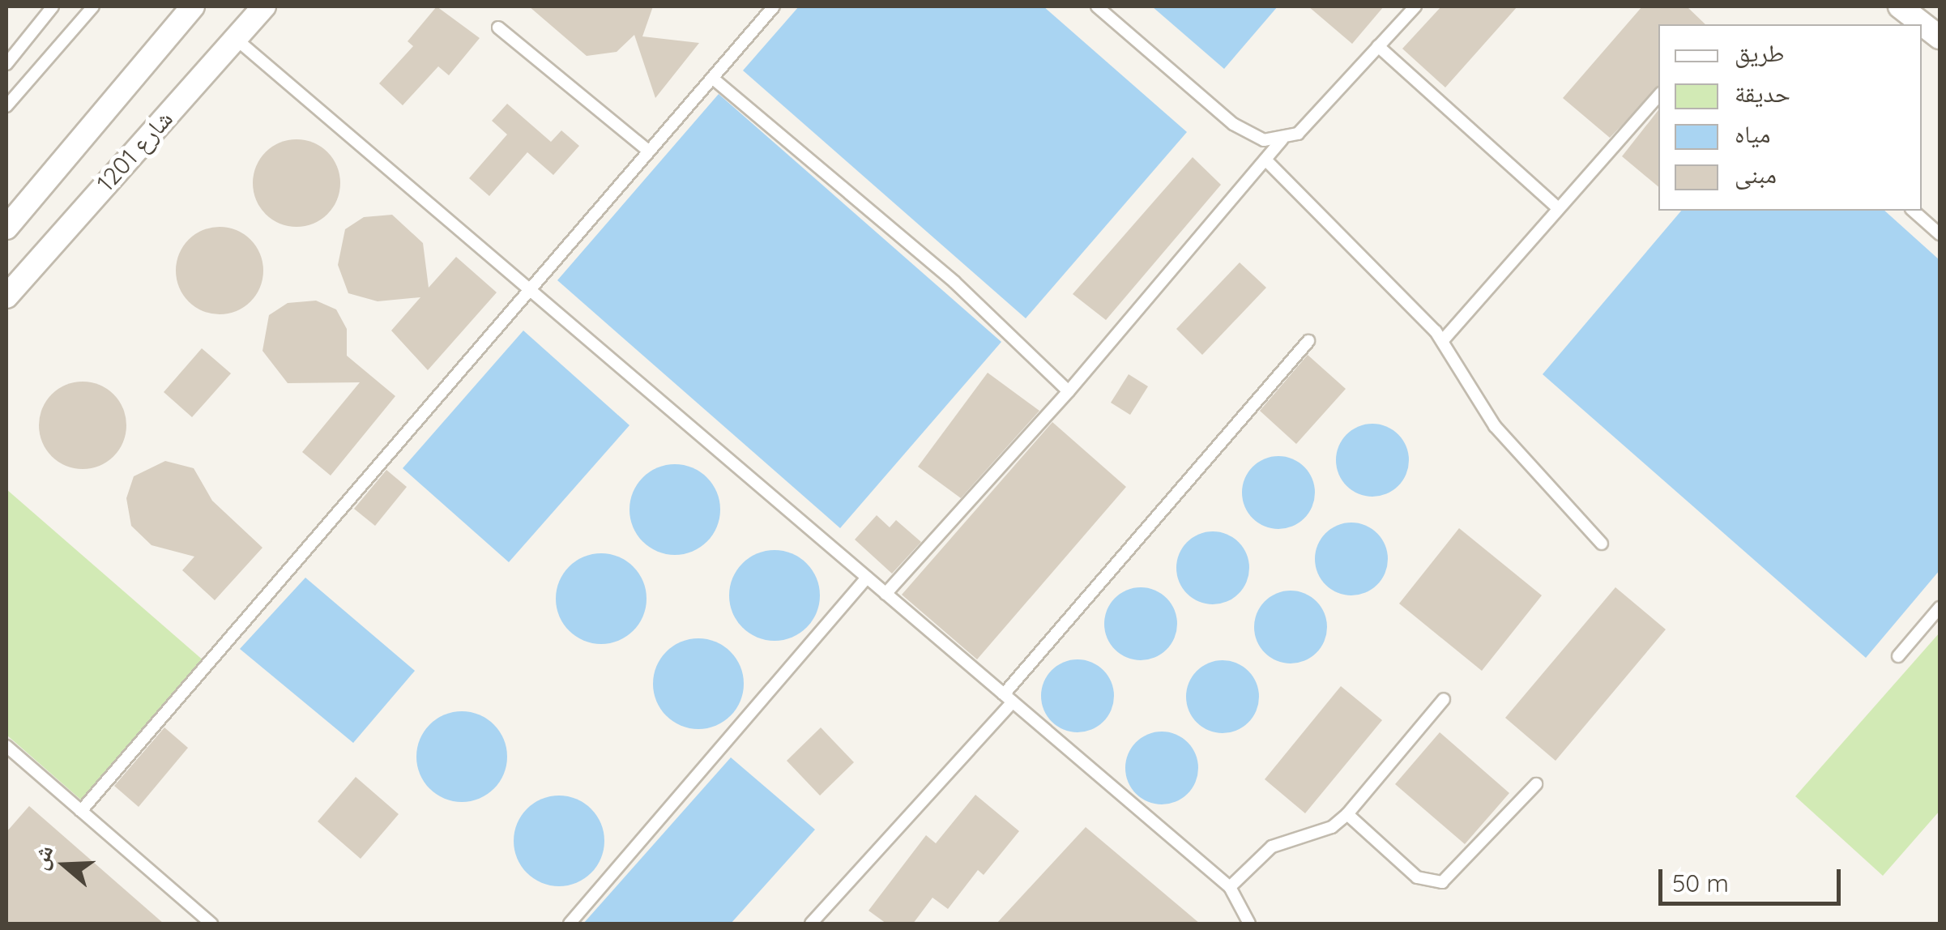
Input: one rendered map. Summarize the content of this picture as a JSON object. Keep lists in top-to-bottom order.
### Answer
{
  "streets": {
    "street": ["شارع 1201"]
  },
  "legend": [
    "طريق",
    "حديقة",
    "مياه",
    "مبنى"
  ],
  "scale_bar": "50 m",
  "north": "left"
}
